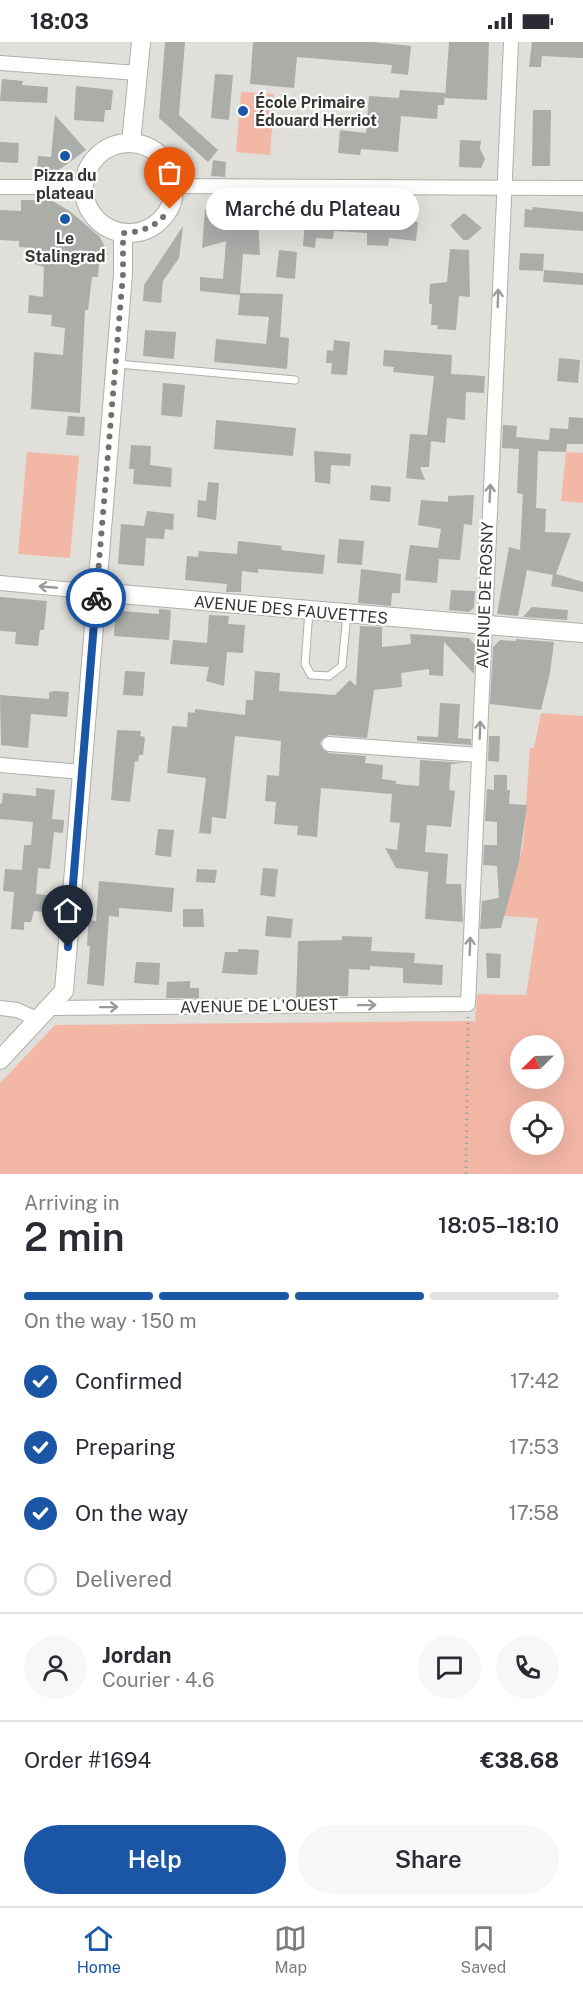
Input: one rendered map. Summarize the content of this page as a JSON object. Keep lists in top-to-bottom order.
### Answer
{
  "streets": {
    "street": ["AVENUE DE ROSNY", "AVENUE DES FAUVETTES", "AVENUE DE L'OUEST"]
  },
  "crossings": [
    ["AVENUE DE ROSNY", "AVENUE DES FAUVETTES"],
    ["AVENUE DE ROSNY", "AVENUE DE L'OUEST"]
  ],
  "one_way": ["AVENUE DE ROSNY", "AVENUE DE L'OUEST"],
  "places": [
    "École Primaire Édouard Herriot",
    "Pizza du plateau",
    "Marché du Plateau",
    "Le Stalingrad"
  ],
  "north": "bottom left",
  "page": {
    "status": "18:03",
    "bubble": "Marché du Plateau",
    "heading": ["2 min", "Arriving in", "18:05–18:10"],
    "panel": [
      "Jordan",
      "Courier · 4.6",
      "Order #1694",
      "€38.68"
    ],
    "bar": "On the way · 150 m",
    "list": [
      ["Confirmed", "17:42"],
      ["Preparing", "17:53"],
      ["On the way", "17:58"],
      "Delivered"
    ],
    "buttons": ["Help", "Share"],
    "tabs": ["Home", "Map", "Saved"]
  }
}
